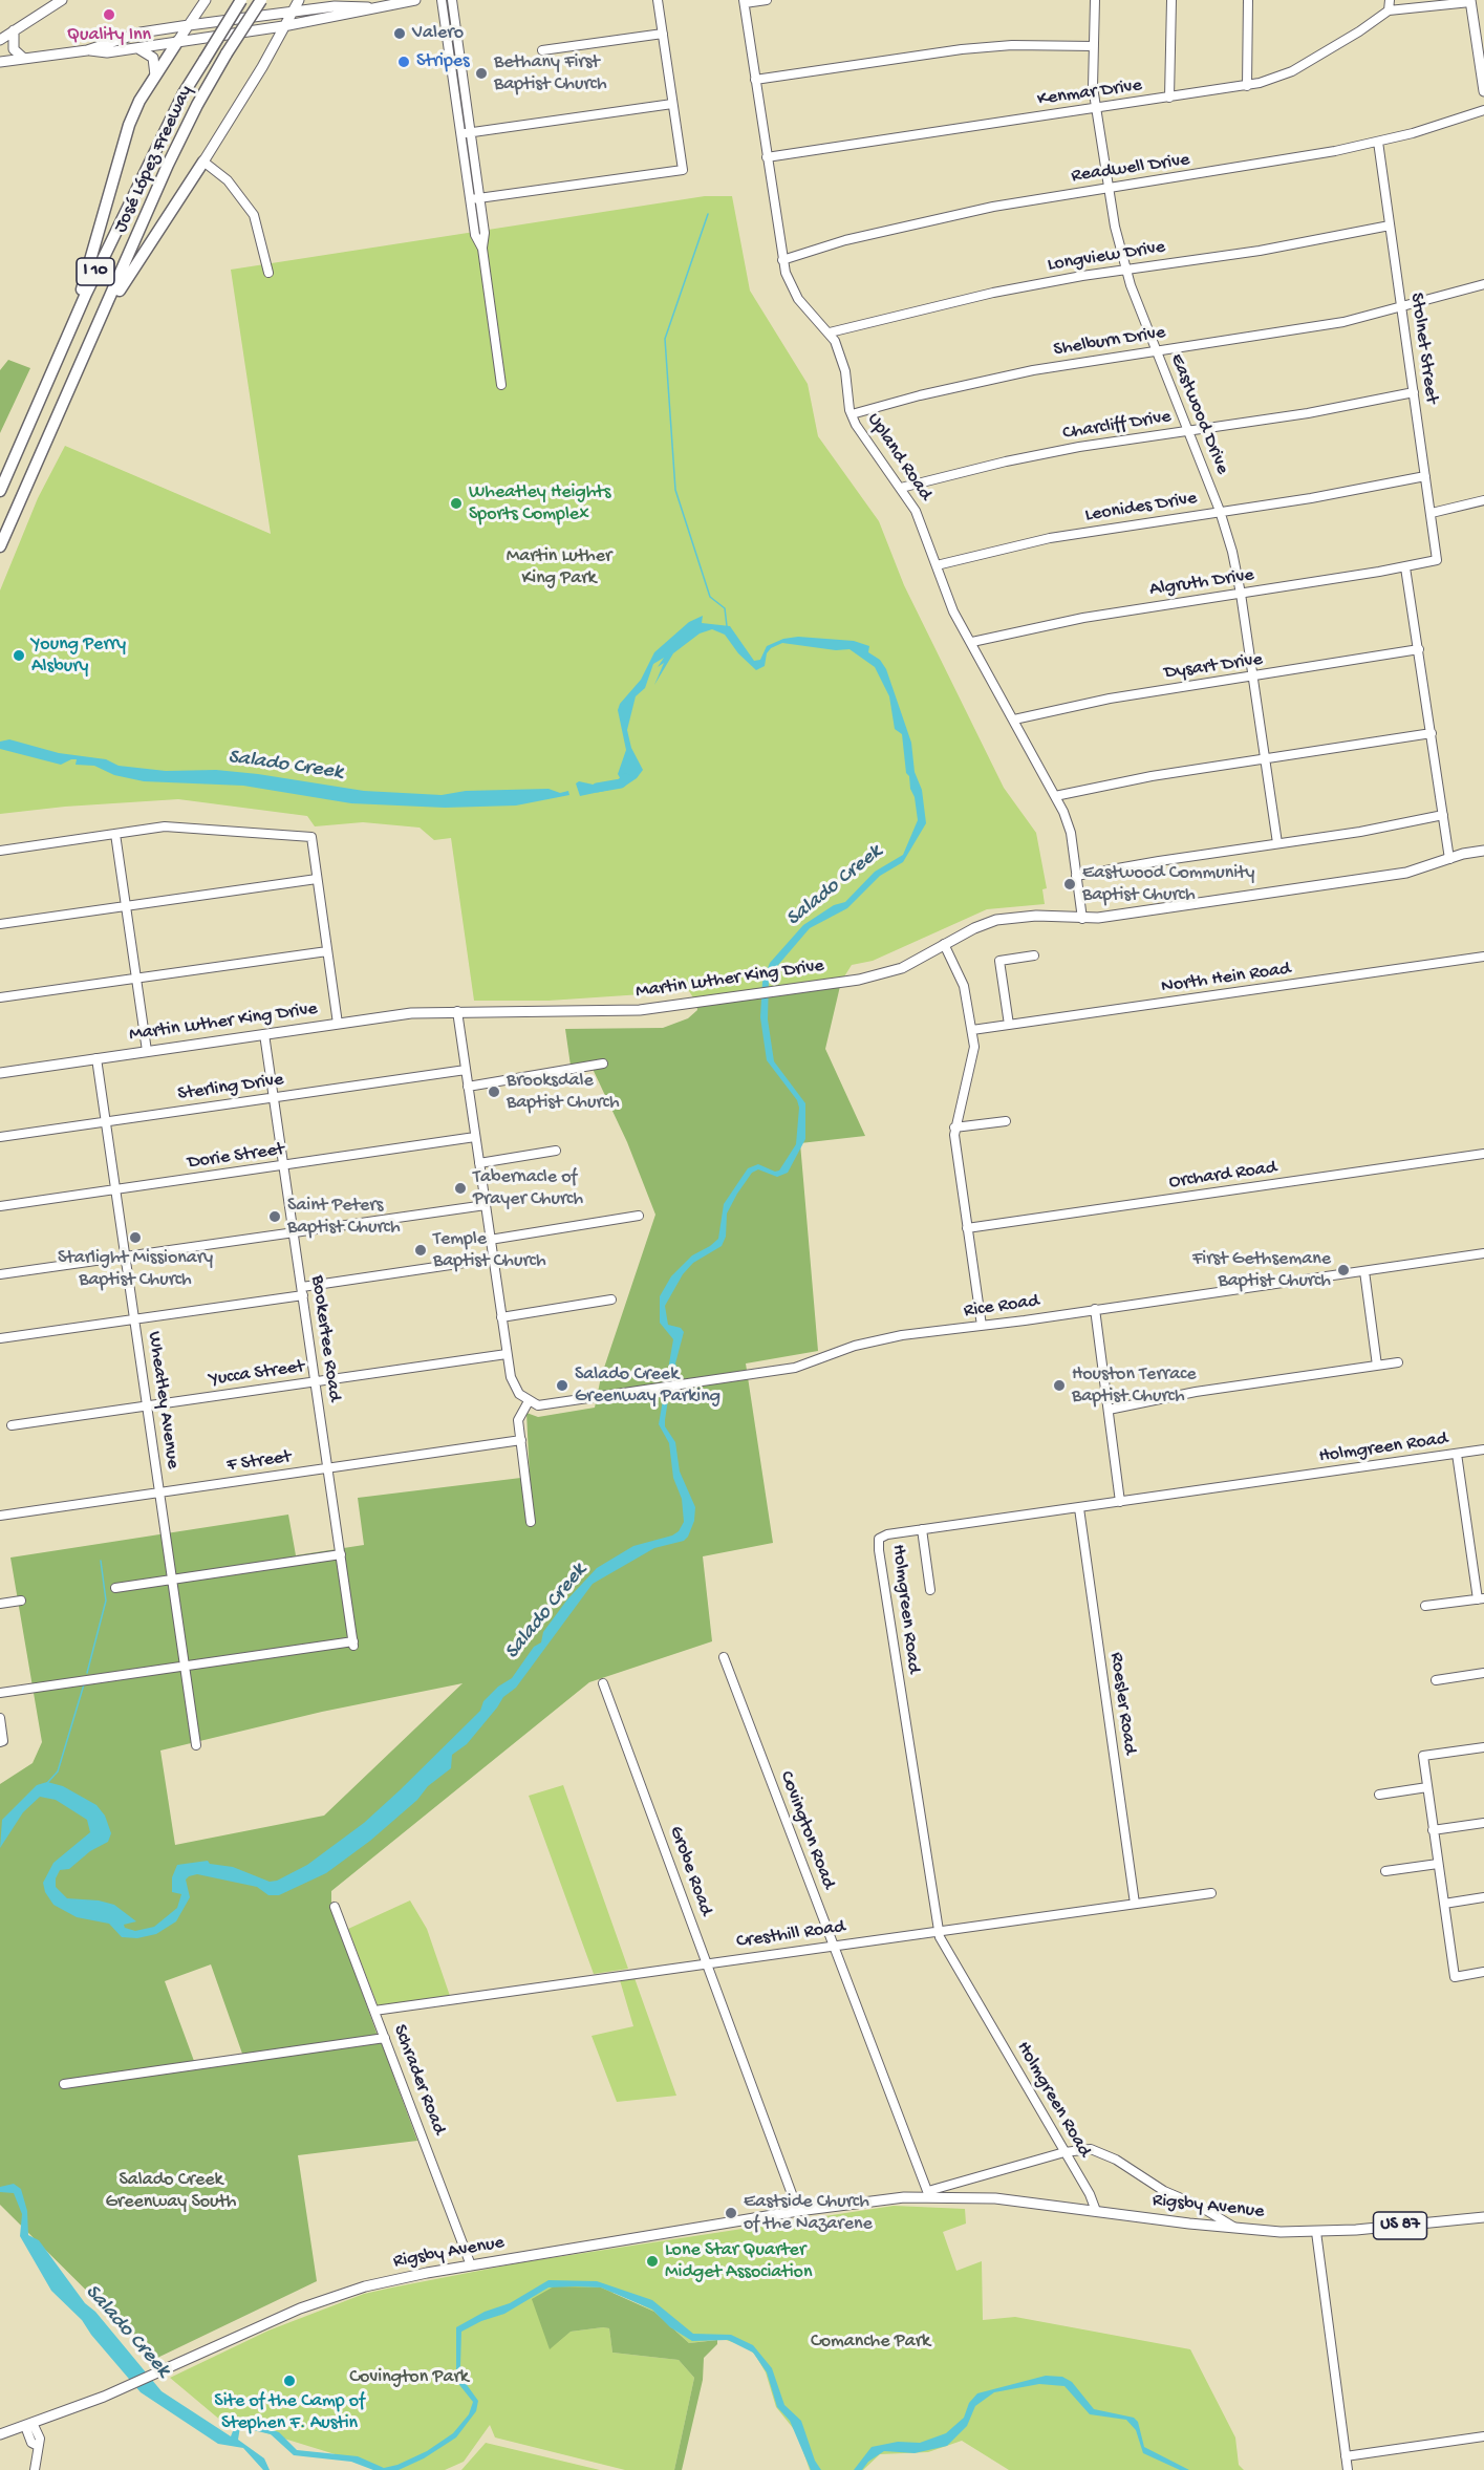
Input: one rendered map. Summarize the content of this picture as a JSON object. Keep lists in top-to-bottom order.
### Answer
{
  "streets": {
    "highway": ["José López Freeway", "I 10"],
    "main road": ["Martin Luther King Drive", "Rigsby Avenue", "US 87"],
    "street": [
      "Kenmar Drive",
      "Readwell Drive",
      "Longview Drive",
      "Shelburn Drive",
      "Stolnet Street",
      "Eastwood Drive",
      "Charcliff Drive",
      "Upland Road",
      "Leonides Drive",
      "Algruth Drive",
      "Dysart Drive",
      "North Hein Road",
      "Sterling Drive",
      "Dorie Street",
      "Orchard Road",
      "Rice Road",
      "Bookertee Road",
      "Yucca Street",
      "Wheatley Avenue",
      "Holmgreen Road",
      "F Street",
      "Roesler Road",
      "Covington Road",
      "Grobe Road",
      "Cresthill Road",
      "Schrader Road"
    ]
  },
  "crossings": [
    ["Kenmar Drive", "Eastwood Drive"],
    ["Kenmar Drive", "Upland Road"],
    ["Readwell Drive", "Stolnet Street"],
    ["Readwell Drive", "Eastwood Drive"],
    ["Readwell Drive", "Upland Road"],
    ["Longview Drive", "Stolnet Street"],
    ["Longview Drive", "Eastwood Drive"],
    ["Longview Drive", "Upland Road"],
    ["Shelburn Drive", "Stolnet Street"],
    ["Shelburn Drive", "Eastwood Drive"],
    ["Shelburn Drive", "Upland Road"],
    ["Stolnet Street", "Charcliff Drive"],
    ["Stolnet Street", "Leonides Drive"],
    ["Stolnet Street", "Algruth Drive"],
    ["Eastwood Drive", "Charcliff Drive"],
    ["Eastwood Drive", "Leonides Drive"],
    ["Eastwood Drive", "Algruth Drive"],
    ["Eastwood Drive", "Dysart Drive"],
    ["Charcliff Drive", "Upland Road"],
    ["Upland Road", "Leonides Drive"],
    ["Upland Road", "Algruth Drive"],
    ["Upland Road", "Dysart Drive"],
    ["Upland Road", "Martin Luther King Drive"],
    ["Martin Luther King Drive", "Bookertee Road"],
    ["Martin Luther King Drive", "Wheatley Avenue"],
    ["Sterling Drive", "Bookertee Road"],
    ["Sterling Drive", "Wheatley Avenue"],
    ["Dorie Street", "Bookertee Road"],
    ["Dorie Street", "Wheatley Avenue"],
    ["Bookertee Road", "Yucca Street"],
    ["Bookertee Road", "Wheatley Avenue"],
    ["Bookertee Road", "F Street"],
    ["Yucca Street", "Wheatley Avenue"],
    ["Wheatley Avenue", "F Street"],
    ["Holmgreen Road", "Roesler Road"],
    ["Holmgreen Road", "Cresthill Road"],
    ["Holmgreen Road", "Rigsby Avenue"],
    ["Roesler Road", "Cresthill Road"],
    ["Covington Road", "Cresthill Road"],
    ["Covington Road", "Rigsby Avenue"],
    ["Grobe Road", "Cresthill Road"],
    ["Grobe Road", "Rigsby Avenue"],
    ["Cresthill Road", "Schrader Road"],
    ["Schrader Road", "Rigsby Avenue"]
  ],
  "water": ["Salado Creek"],
  "parks": [
    "Martin Luther King Park",
    "Salado Creek Greenway South",
    "Comanche Park",
    "Covington Park"
  ],
  "places": [
    "Quality Inn",
    "Valero",
    "Stripes",
    "Bethany First Baptist Church",
    "Wheatley Heights Sports Complex",
    "Young Perry Alsbury",
    "Eastwood Community Baptist Church",
    "Brooksdale Baptist Church",
    "Tabernacle of Prayer Church",
    "Saint Peters Baptist Church",
    "Starlight Missionary Baptist Church",
    "Temple Baptist Church",
    "First Gethsemane Baptist Church",
    "Salado Creek Greenway Parking",
    "Houston Terrace Baptist Church",
    "Eastside Church of the Nazarene",
    "Lone Star Quarter Midget Association",
    "Site of the Camp of Stephen F. Austin"
  ]
}
